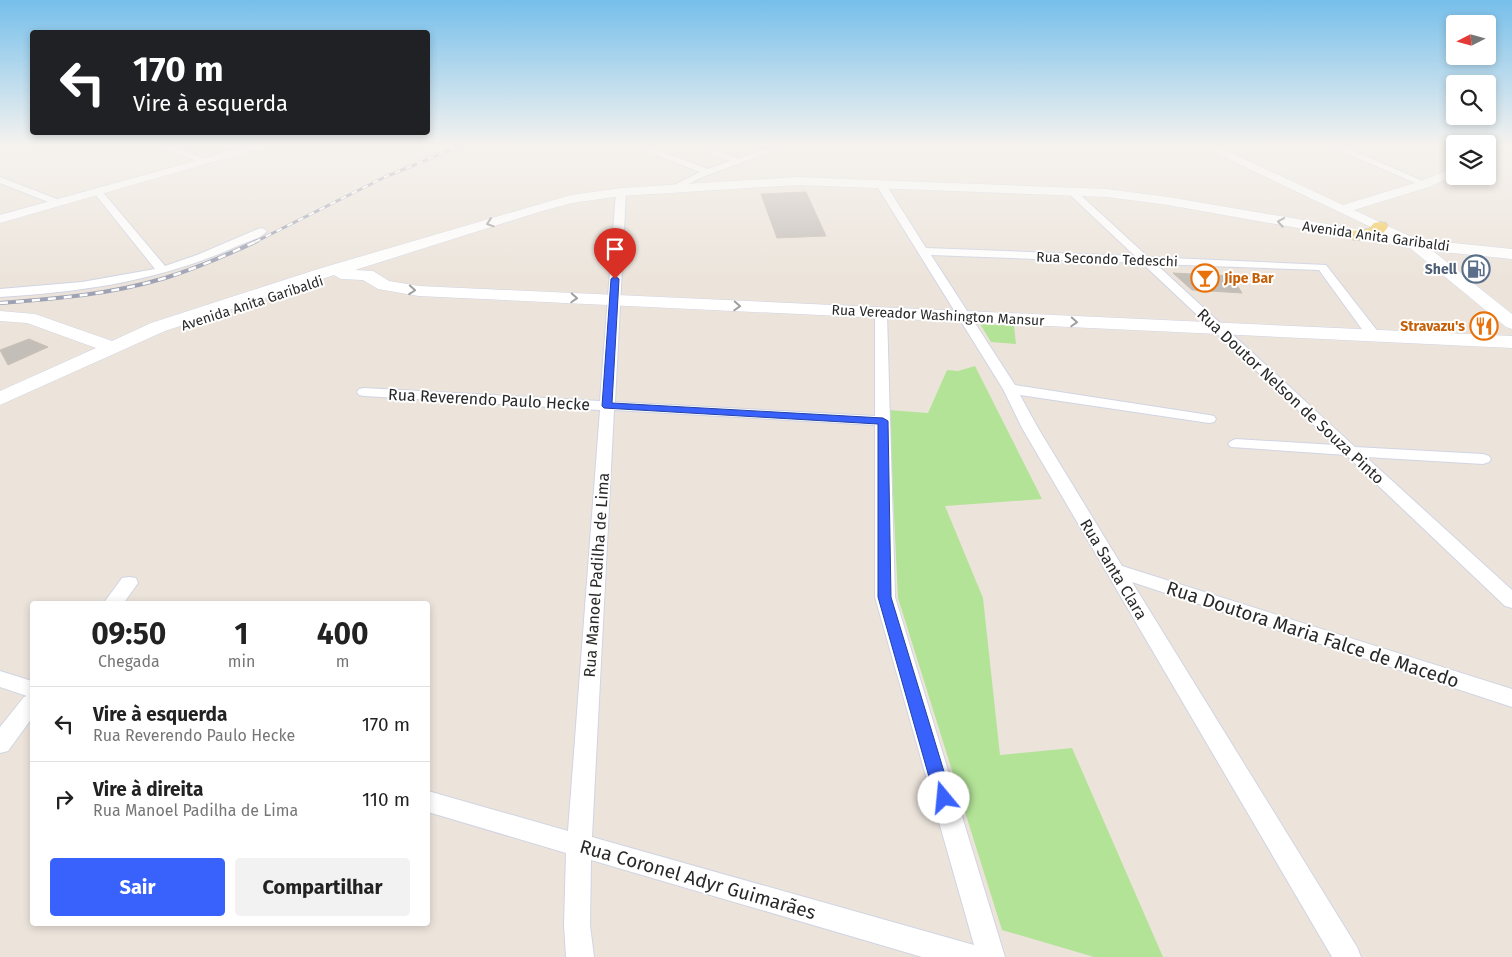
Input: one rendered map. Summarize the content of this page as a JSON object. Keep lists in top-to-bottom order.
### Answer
{
  "streets": {
    "main road": ["Avenida Anita Garibaldi", "Rua Vereador Washington Mansur"],
    "street": [
      "Rua Secondo Tedeschi",
      "Rua Doutor Nelson de Souza Pinto",
      "Rua Reverendo Paulo Hecke",
      "Rua Santa Clara",
      "Rua Manoel Padilha de Lima",
      "Rua Doutora Maria Falce de Macedo",
      "Rua Coronel Adyr Guimarães"
    ]
  },
  "crossings": [
    ["Avenida Anita Garibaldi", "Rua Vereador Washington Mansur"],
    ["Avenida Anita Garibaldi", "Rua Doutor Nelson de Souza Pinto"],
    ["Avenida Anita Garibaldi", "Rua Manoel Padilha de Lima"],
    ["Rua Secondo Tedeschi", "Rua Vereador Washington Mansur"],
    ["Rua Secondo Tedeschi", "Rua Doutor Nelson de Souza Pinto"],
    ["Rua Secondo Tedeschi", "Rua Santa Clara"],
    ["Rua Vereador Washington Mansur", "Rua Doutor Nelson de Souza Pinto"],
    ["Rua Vereador Washington Mansur", "Rua Santa Clara"],
    ["Rua Vereador Washington Mansur", "Rua Manoel Padilha de Lima"],
    ["Rua Reverendo Paulo Hecke", "Rua Manoel Padilha de Lima"],
    ["Rua Santa Clara", "Rua Doutora Maria Falce de Macedo"],
    ["Rua Manoel Padilha de Lima", "Rua Coronel Adyr Guimarães"]
  ],
  "one_way": ["Avenida Anita Garibaldi", "Rua Vereador Washington Mansur"],
  "places": {
    "fuel station": ["Shell"],
    "bar": ["Jipe Bar"],
    "restaurant": ["Stravazu's"]
  },
  "north": "left",
  "page": {
    "turn": ["170 m", "Vire à esquerda"],
    "eta": [
      "09:50",
      "Chegada",
      "1",
      "min",
      "400",
      "m"
    ],
    "list": [
      {
        "name": "Vire à esquerda",
        "note": "Rua Reverendo Paulo Hecke",
        "value": "170 m"
      },
      {
        "name": "Vire à direita",
        "note": "Rua Manoel Padilha de Lima",
        "value": "110 m"
      }
    ],
    "buttons": ["Sair", "Compartilhar"]
  }
}
